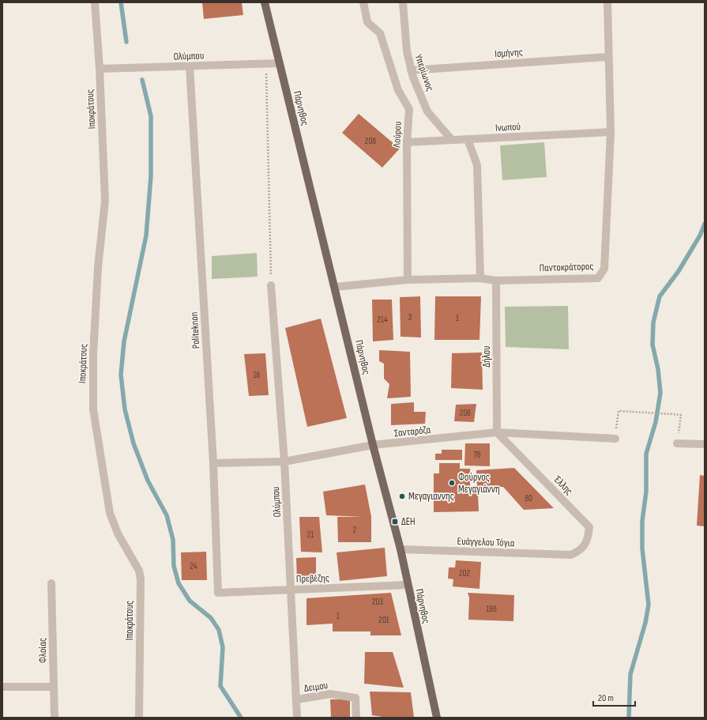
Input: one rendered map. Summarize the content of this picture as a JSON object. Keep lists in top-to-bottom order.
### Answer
{
  "streets": {
    "main road": ["Πάρνηθος"],
    "street": [
      "Ισμήνης",
      "Ολύμπου",
      "Υπερίωνος",
      "Ιποκράτους",
      "Ινωπού",
      "Λούρου",
      "Παντοκράτορος",
      "Politeknon",
      "Δήλου",
      "Σανταρόζα",
      "Έλλης",
      "Ευάγγελου Τόγια",
      "Πρεβέζης",
      "Φλοίας",
      "Δειμου"
    ]
  },
  "crossings": [
    ["Ισμήνης", "Υπερίωνος"],
    ["Ισμήνης", "Παντοκράτορος"],
    ["Ολύμπου", "Πάρνηθος"],
    ["Ολύμπου", "Ιποκράτους"],
    ["Ολύμπου", "Politeknon"],
    ["Ολύμπου", "Σανταρόζα"],
    ["Ολύμπου", "Πρεβέζης"],
    ["Ολύμπου", "Δειμου"],
    ["Υπερίωνος", "Ινωπού"],
    ["Πάρνηθος", "Παντοκράτορος"],
    ["Πάρνηθος", "Σανταρόζα"],
    ["Πάρνηθος", "Ευάγγελου Τόγια"],
    ["Πάρνηθος", "Πρεβέζης"],
    ["Ινωπού", "Λούρου"],
    ["Ινωπού", "Παντοκράτορος"],
    ["Λούρου", "Παντοκράτορος"],
    ["Παντοκράτορος", "Δήλου"],
    ["Politeknon", "Σανταρόζα"],
    ["Politeknon", "Πρεβέζης"],
    ["Δήλου", "Σανταρόζα"],
    ["Δήλου", "Έλλης"],
    ["Σανταρόζα", "Έλλης"],
    ["Έλλης", "Ευάγγελου Τόγια"]
  ],
  "places": {
    "other": ["Φούρνος Μεγαγιάννη", "Μεγαγιαννης"],
    "transit": ["ΔΕΗ"]
  },
  "house_numbers": [
    "208",
    "3",
    "1",
    "214",
    "16",
    "206",
    "78",
    "80",
    "2",
    "21",
    "24",
    "202",
    "203",
    "198",
    "1",
    "201"
  ],
  "scale_bar": "20 m"
}
